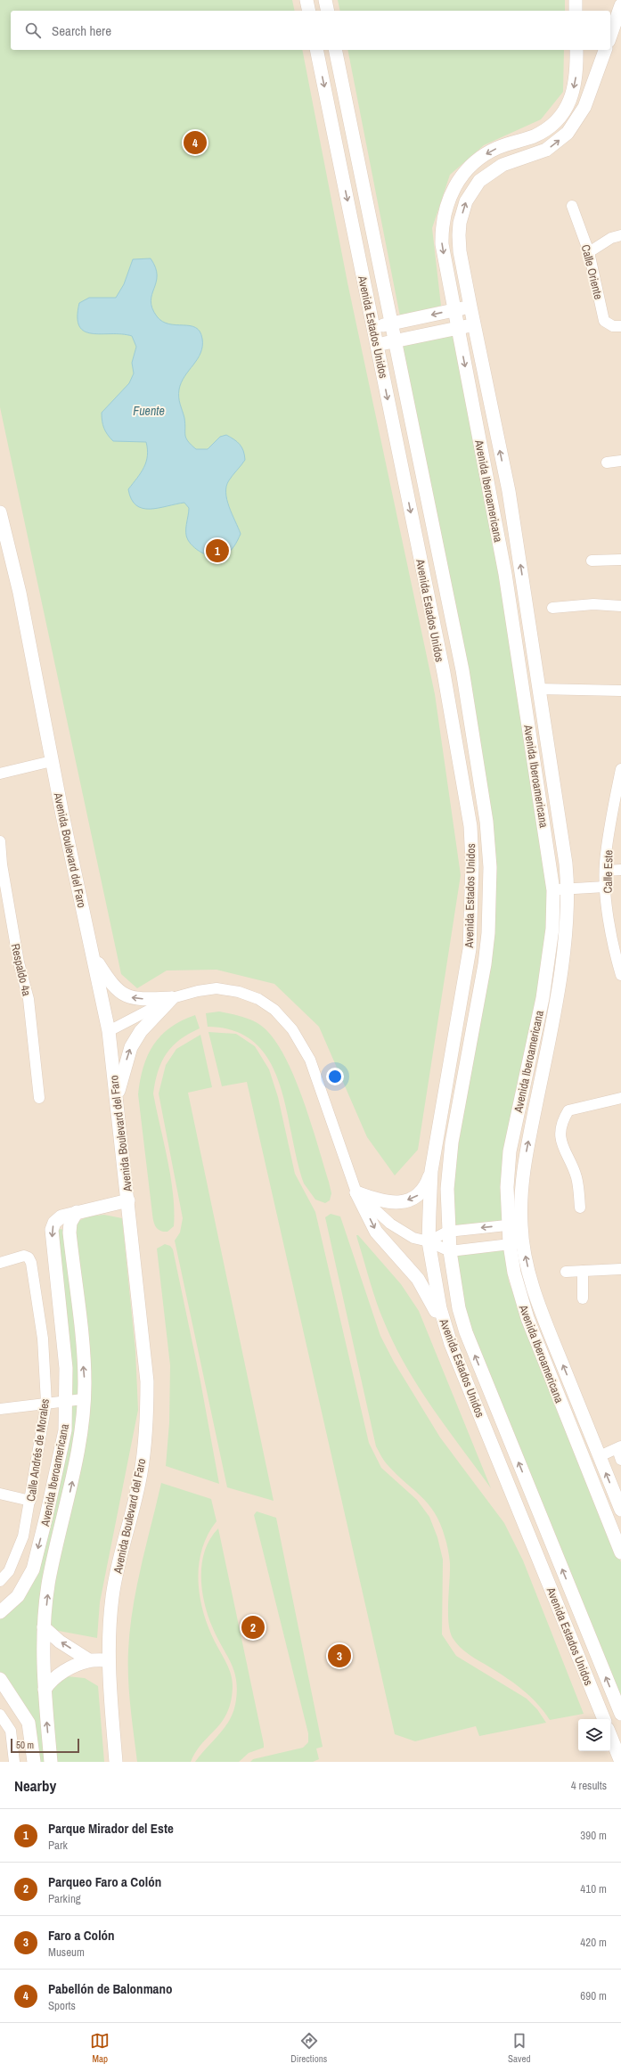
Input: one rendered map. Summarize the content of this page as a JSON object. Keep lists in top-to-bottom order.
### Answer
{
  "streets": {
    "street": [
      "Calle Oriente",
      "Avenida Estados Unidos",
      "Avenida Iberoamericana",
      "Avenida Boulevard del Faro",
      "Calle Este",
      "Respaldo 4a",
      "Calle Andrés de Morales"
    ]
  },
  "crossings": [
    ["Avenida Iberoamericana", "Avenida Boulevard del Faro"]
  ],
  "water": ["Fuente"],
  "scale_bar": "50 m",
  "page": {
    "search": "Search here",
    "pins": [
      "4",
      "1",
      "2",
      "3"
    ],
    "scale": "50 m",
    "heading": ["Nearby", "4 results"],
    "list": [
      {
        "mark": "1",
        "name": "Parque Mirador del Este",
        "note": "Park",
        "value": "390 m"
      },
      {
        "mark": "2",
        "name": "Parqueo Faro a Colón",
        "note": "Parking",
        "value": "410 m"
      },
      {
        "mark": "3",
        "name": "Faro a Colón",
        "note": "Museum",
        "value": "420 m"
      },
      {
        "mark": "4",
        "name": "Pabellón de Balonmano",
        "note": "Sports",
        "value": "690 m"
      }
    ],
    "nav": ["Map", "Directions", "Saved"]
  }
}
